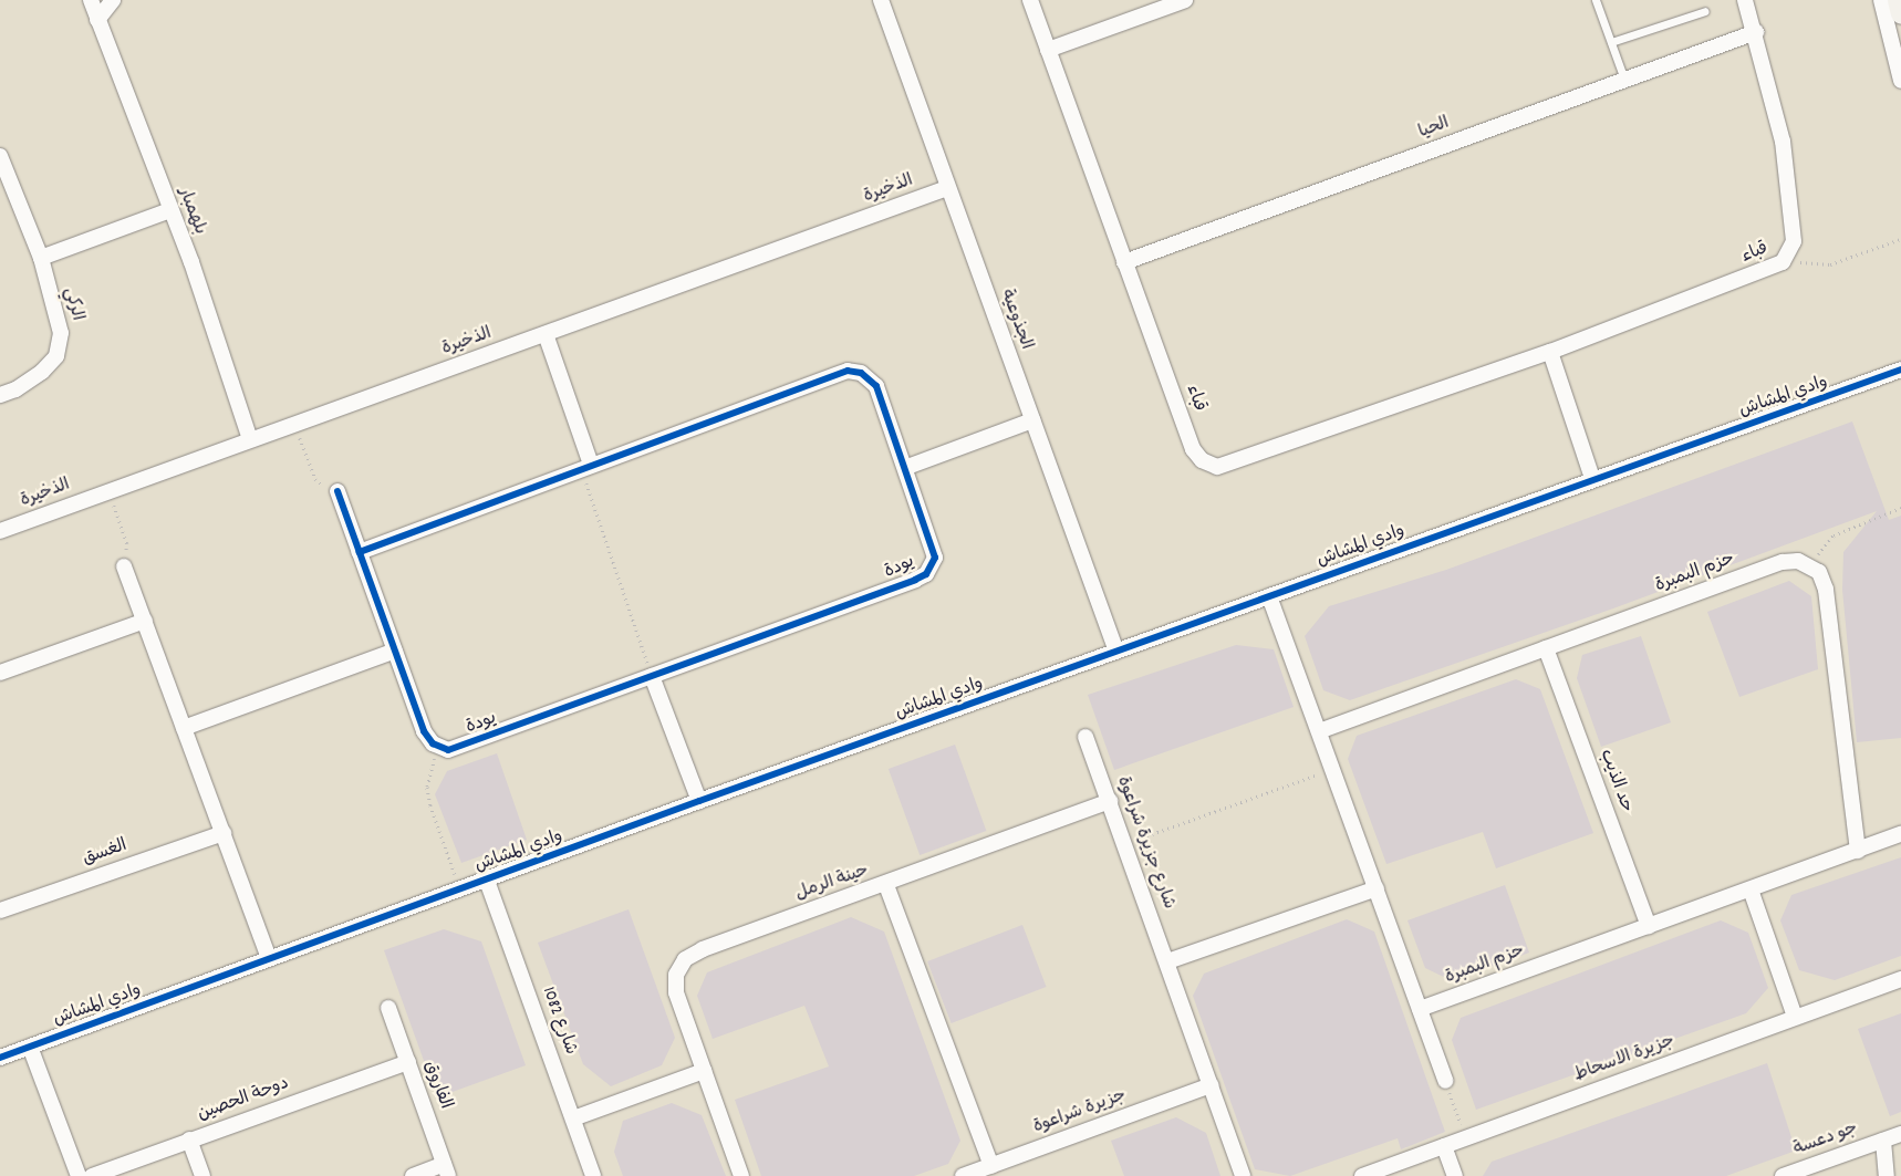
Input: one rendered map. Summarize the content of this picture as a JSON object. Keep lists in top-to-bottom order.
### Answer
{
  "streets": {
    "street": [
      "الحيا",
      "الذخيرة",
      "بلهمبار",
      "قباء",
      "الركي",
      "الجذوعية",
      "وادي المشاش",
      "يودة",
      "حزم البمبرة",
      "حد الذيب",
      "شارع جزيرة شراعوة",
      "الغسق",
      "حينة الرمل",
      "شارع 1082",
      "جزيرة الاسحاط",
      "الفاروق",
      "دوحة الحصين",
      "جزيرة شراعوة",
      "جو دعسة"
    ]
  },
  "crossings": [
    ["الحيا", "قباء"],
    ["الذخيرة", "بلهمبار"],
    ["الذخيرة", "الجذوعية"],
    ["الجذوعية", "وادي المشاش"],
    ["وادي المشاش", "شارع 1082"],
    ["حزم البمبرة", "حد الذيب"],
    ["شارع جزيرة شراعوة", "جزيرة شراعوة"],
    ["حينة الرمل", "جزيرة شراعوة"],
    ["الفاروق", "دوحة الحصين"]
  ]
}
